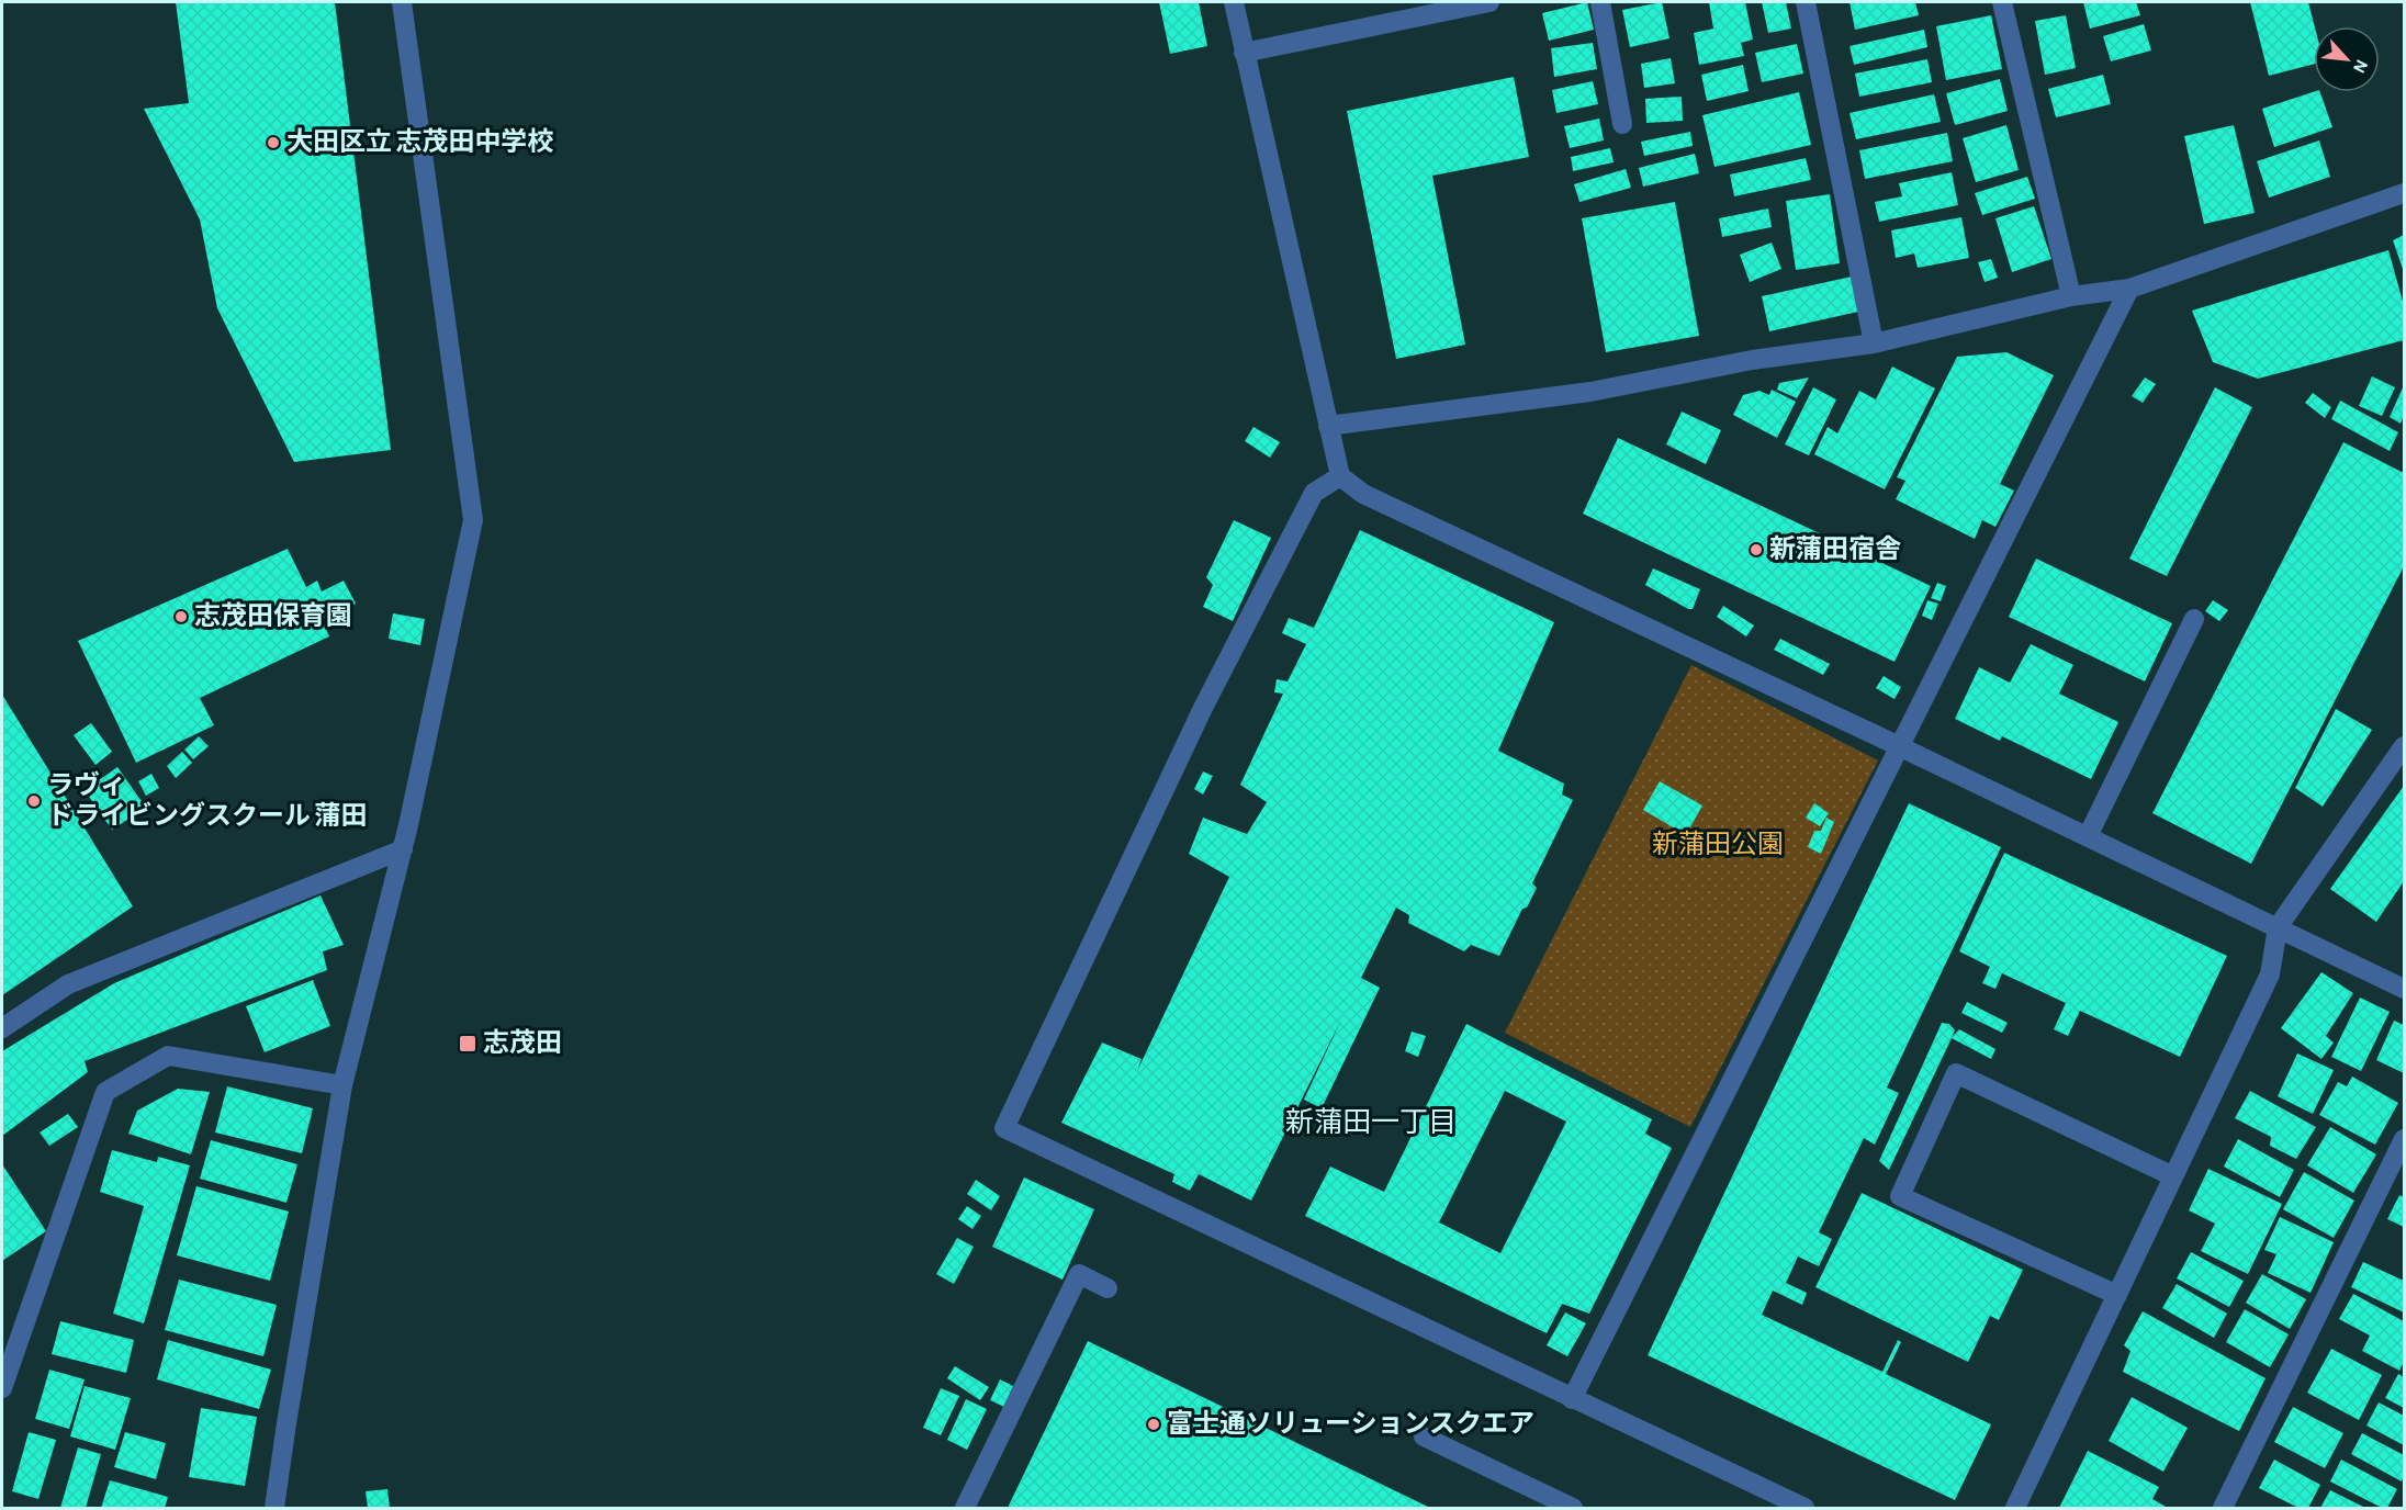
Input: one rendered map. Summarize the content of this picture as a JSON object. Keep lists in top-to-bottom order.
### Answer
{
  "districts": ["新蒲田一丁目"],
  "parks": ["新蒲田公園"],
  "places": {
    "other": [
      "大田区立 志茂田中学校",
      "新蒲田宿舎",
      "志茂田保育園",
      "ラヴィ ドライビングスクール 蒲田",
      "富士通ソリューションスクエア"
    ],
    "transit": ["志茂田"]
  },
  "north": "bottom right"
}
